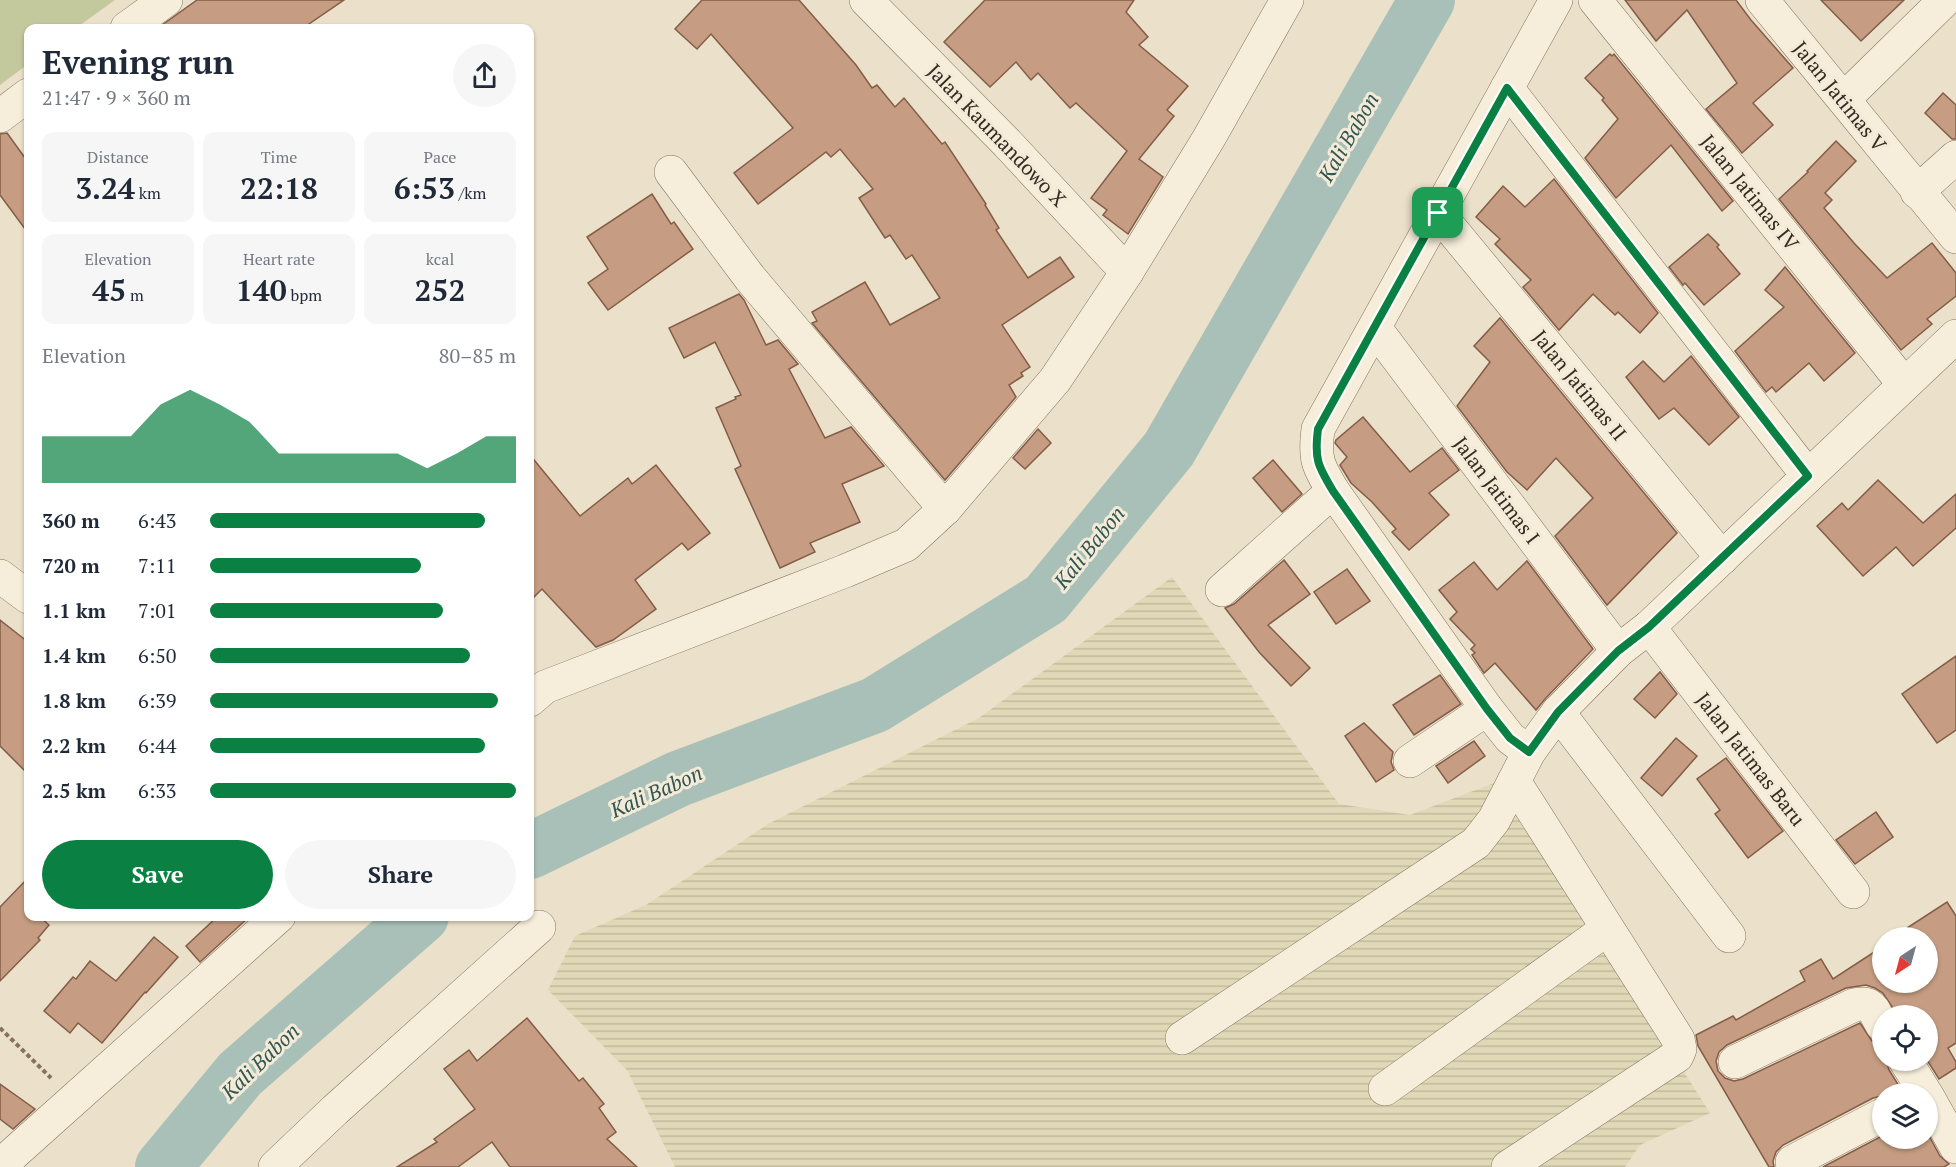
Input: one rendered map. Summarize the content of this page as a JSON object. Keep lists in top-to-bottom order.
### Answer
{
  "streets": {
    "street": [
      "Jalan Jatimas V",
      "Jalan Kaumandowo X",
      "Jalan Jatimas IV",
      "Jalan Jatimas II",
      "Jalan Jatimas I",
      "Jalan Jatimas Baru"
    ]
  },
  "water": ["Kali Babon"],
  "north": "bottom left",
  "page": {
    "heading": ["Evening run", "21:47 · 9 × 360 m"],
    "stats": [
      ["Distance", "3.24 km"],
      ["Time", "22:18"],
      ["Pace", "6:53 /km"],
      ["Elevation", "45 m"],
      ["Heart rate", "140 bpm"],
      ["kcal", "252"]
    ],
    "chart": ["Elevation", "80–85 m"],
    "list": [
      {
        "name": "360 m",
        "note": "6:43"
      },
      {
        "name": "720 m",
        "note": "7:11"
      },
      {
        "name": "1.1 km",
        "note": "7:01"
      },
      {
        "name": "1.4 km",
        "note": "6:50"
      },
      {
        "name": "1.8 km",
        "note": "6:39"
      },
      {
        "name": "2.2 km",
        "note": "6:44"
      },
      {
        "name": "2.5 km",
        "note": "6:33"
      }
    ],
    "buttons": ["Save", "Share"]
  }
}
